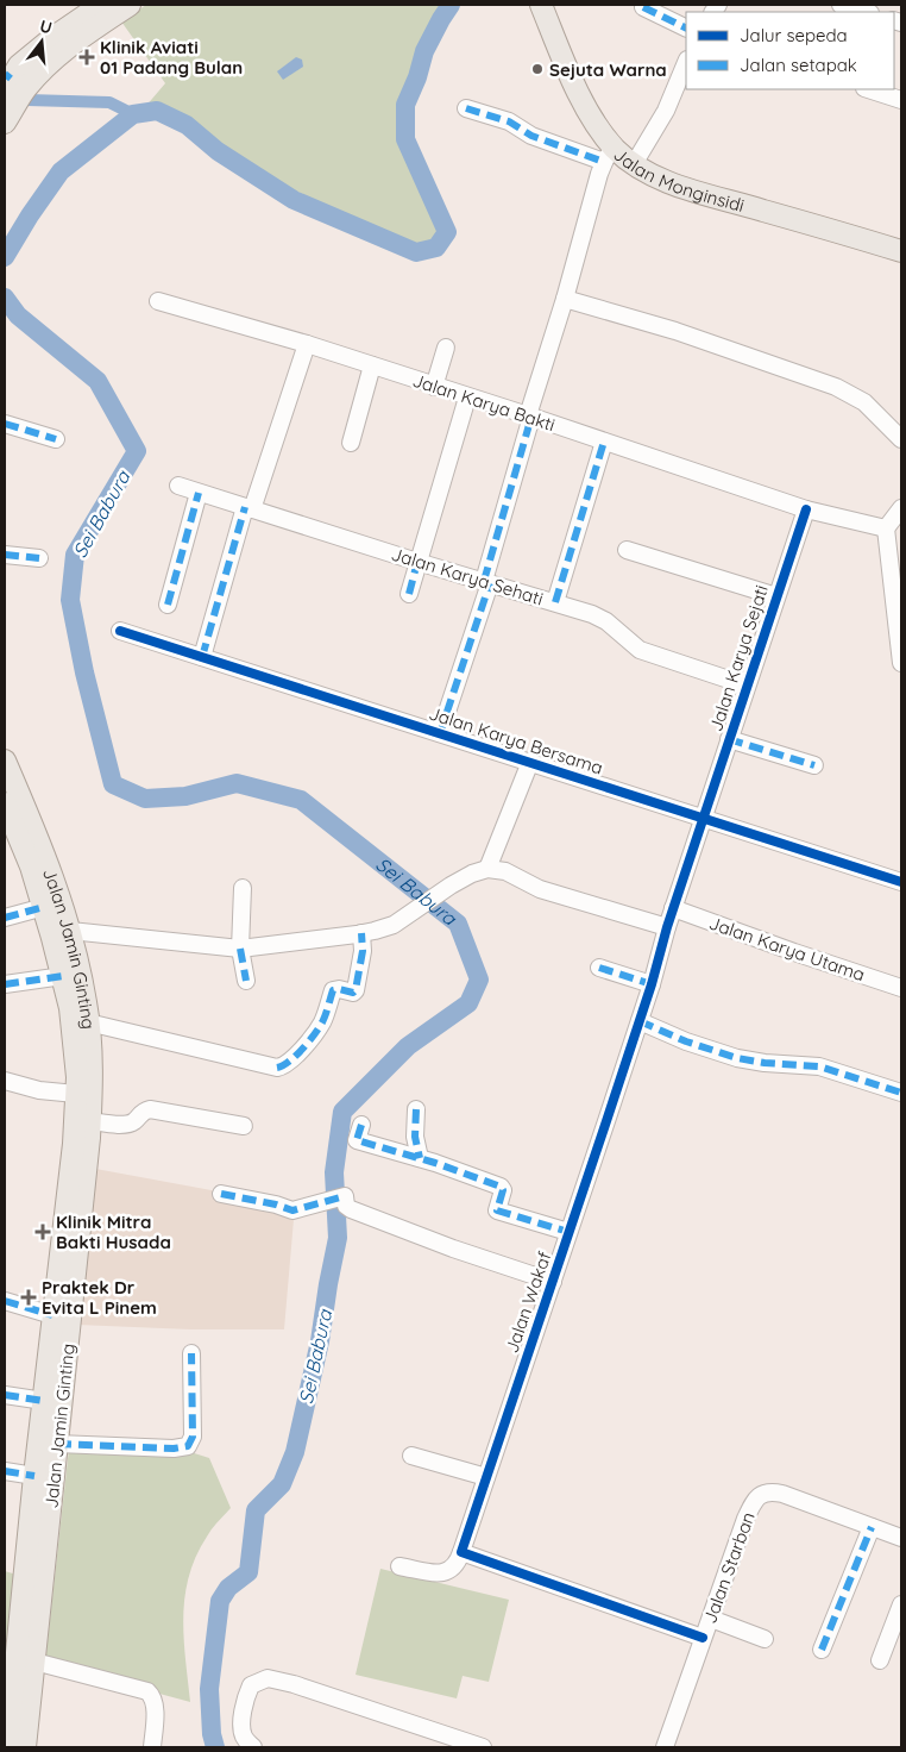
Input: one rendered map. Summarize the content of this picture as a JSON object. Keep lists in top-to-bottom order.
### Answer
{
  "streets": {
    "main road": ["Jalan Monginsidi", "Jalan Jamin Ginting"],
    "street": [
      "Jalan Karya Bakti",
      "Jalan Karya Sehati",
      "Jalan Karya Sejati",
      "Jalan Karya Bersama",
      "Jalan Karya Utama",
      "Jalan Wakaf",
      "Jalan Starban"
    ]
  },
  "crossings": [
    ["Jalan Karya Bakti", "Jalan Karya Sejati"],
    ["Jalan Karya Sehati", "Jalan Karya Sejati"],
    ["Jalan Karya Sejati", "Jalan Karya Bersama"],
    ["Jalan Karya Sejati", "Jalan Wakaf"],
    ["Jalan Karya Bersama", "Jalan Wakaf"],
    ["Jalan Karya Utama", "Jalan Wakaf"]
  ],
  "water": ["Sei Babura"],
  "places": {
    "health": ["Klinik Aviati 01 Padang Bulan", "Klinik Mitra Bakti Husada", "Praktek Dr Evita L Pinem"],
    "other": ["Sejuta Warna"]
  },
  "legend": ["Jalur sepeda", "Jalan setapak"],
  "north": "top"
}
